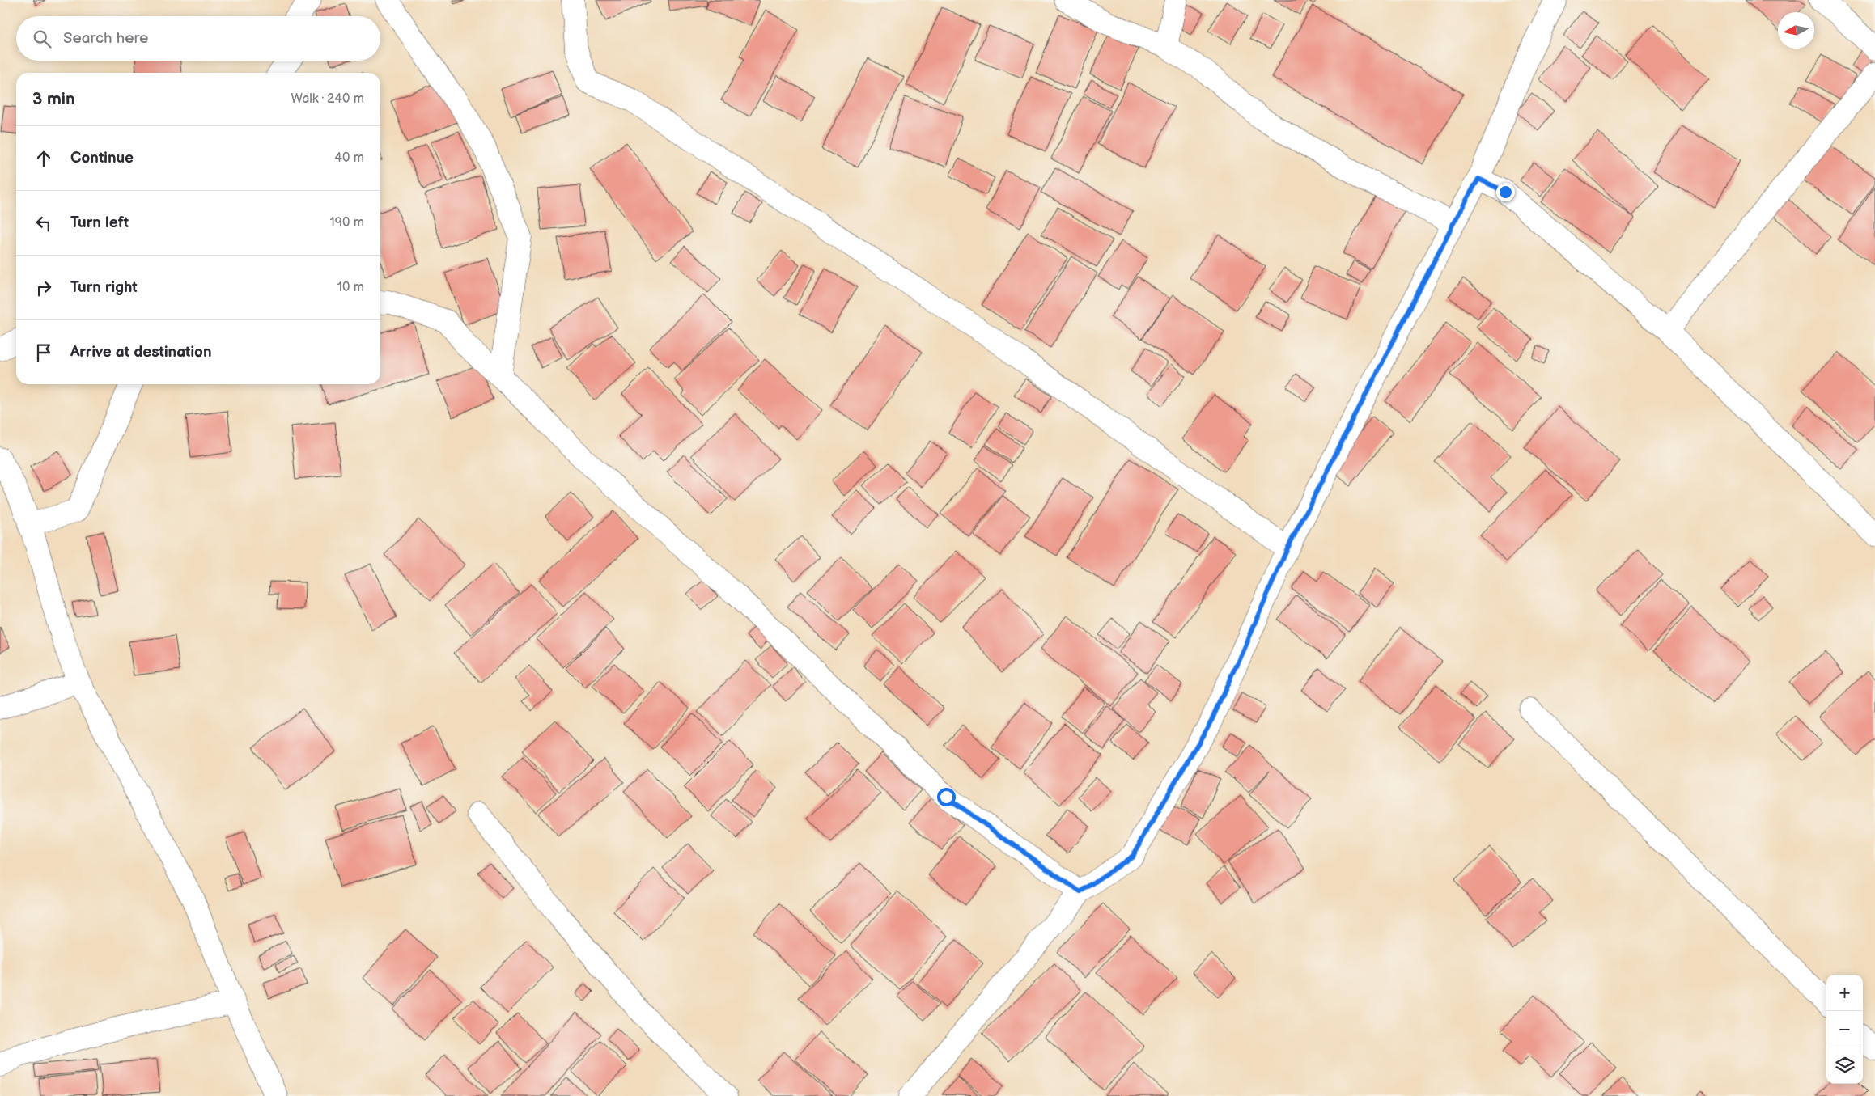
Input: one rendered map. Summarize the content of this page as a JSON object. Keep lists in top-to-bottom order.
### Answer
{
  "north": "left",
  "page": {
    "search": "Search here",
    "heading": ["3 min", "Walk · 240 m"],
    "list": [
      ["Continue", "40 m"],
      ["Turn left", "190 m"],
      ["Turn right", "10 m"],
      "Arrive at destination"
    ],
    "map_buttons": ["+", "−"]
  }
}
